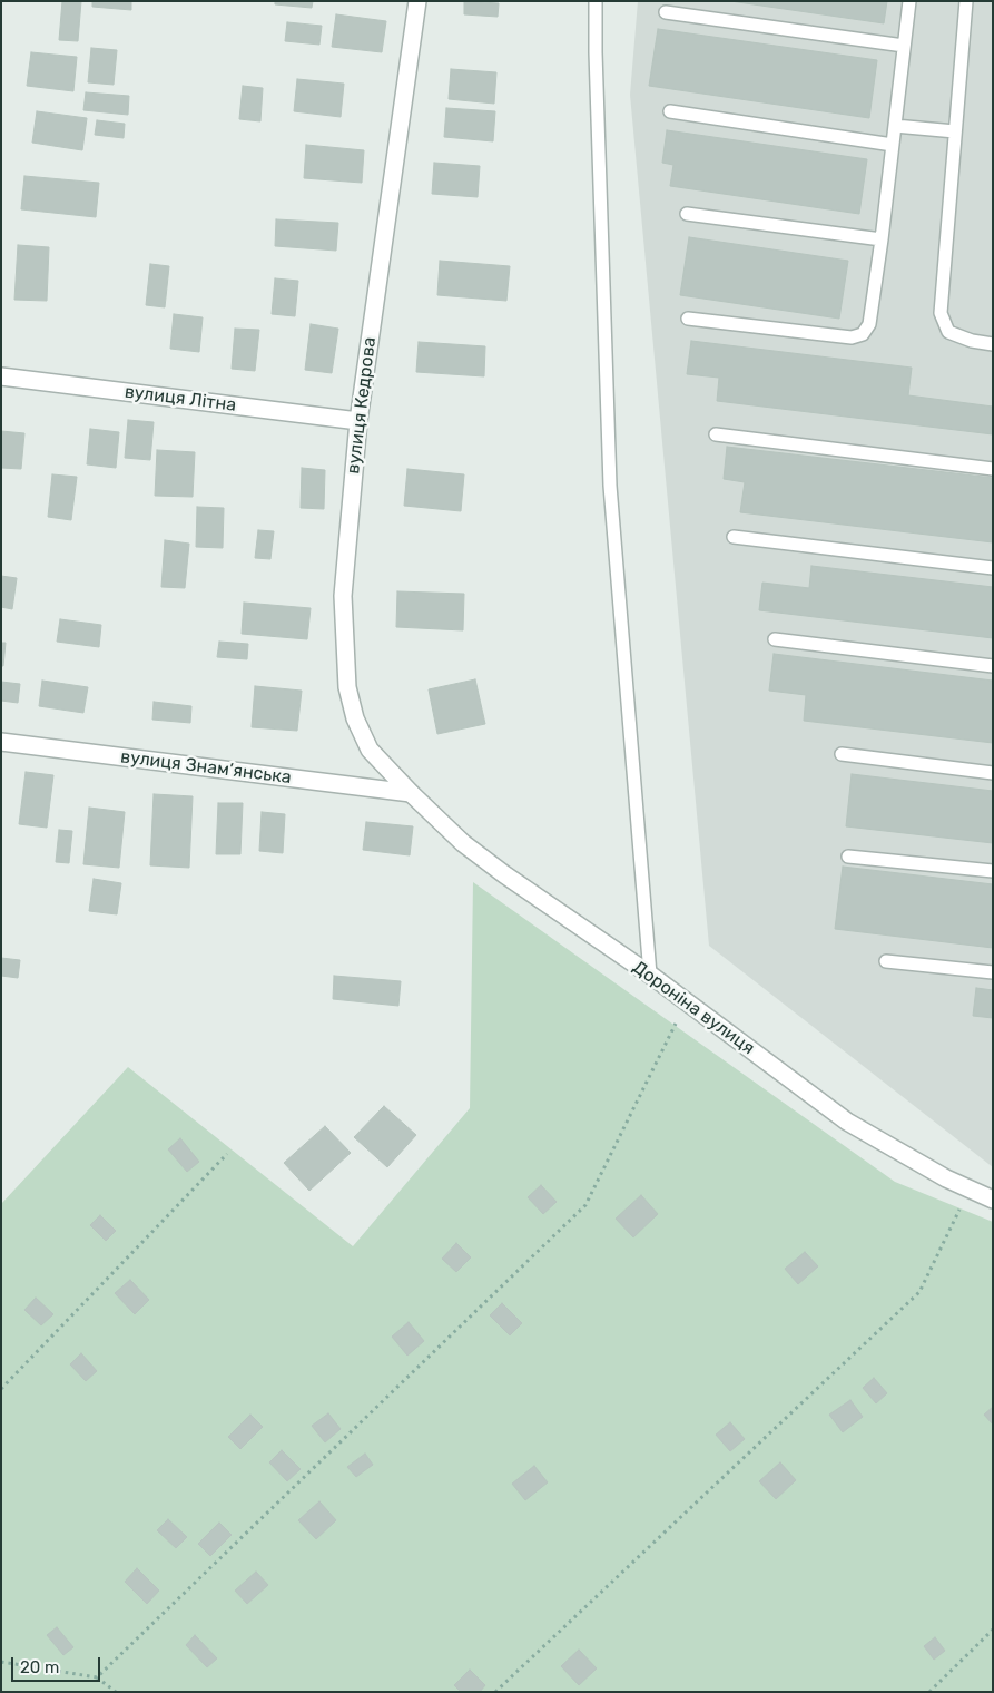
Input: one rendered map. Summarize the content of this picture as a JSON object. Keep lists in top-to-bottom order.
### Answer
{
  "streets": {
    "street": [
      "вулиця Літна",
      "вулиця Кедрова",
      "вулиця Знам’янська",
      "Дороніна вулиця"
    ]
  },
  "crossings": [
    ["вулиця Літна", "вулиця Кедрова"],
    ["вулиця Кедрова", "вулиця Знам’янська"],
    ["вулиця Кедрова", "Дороніна вулиця"],
    ["вулиця Знам’янська", "Дороніна вулиця"]
  ],
  "scale_bar": "20 m"
}
